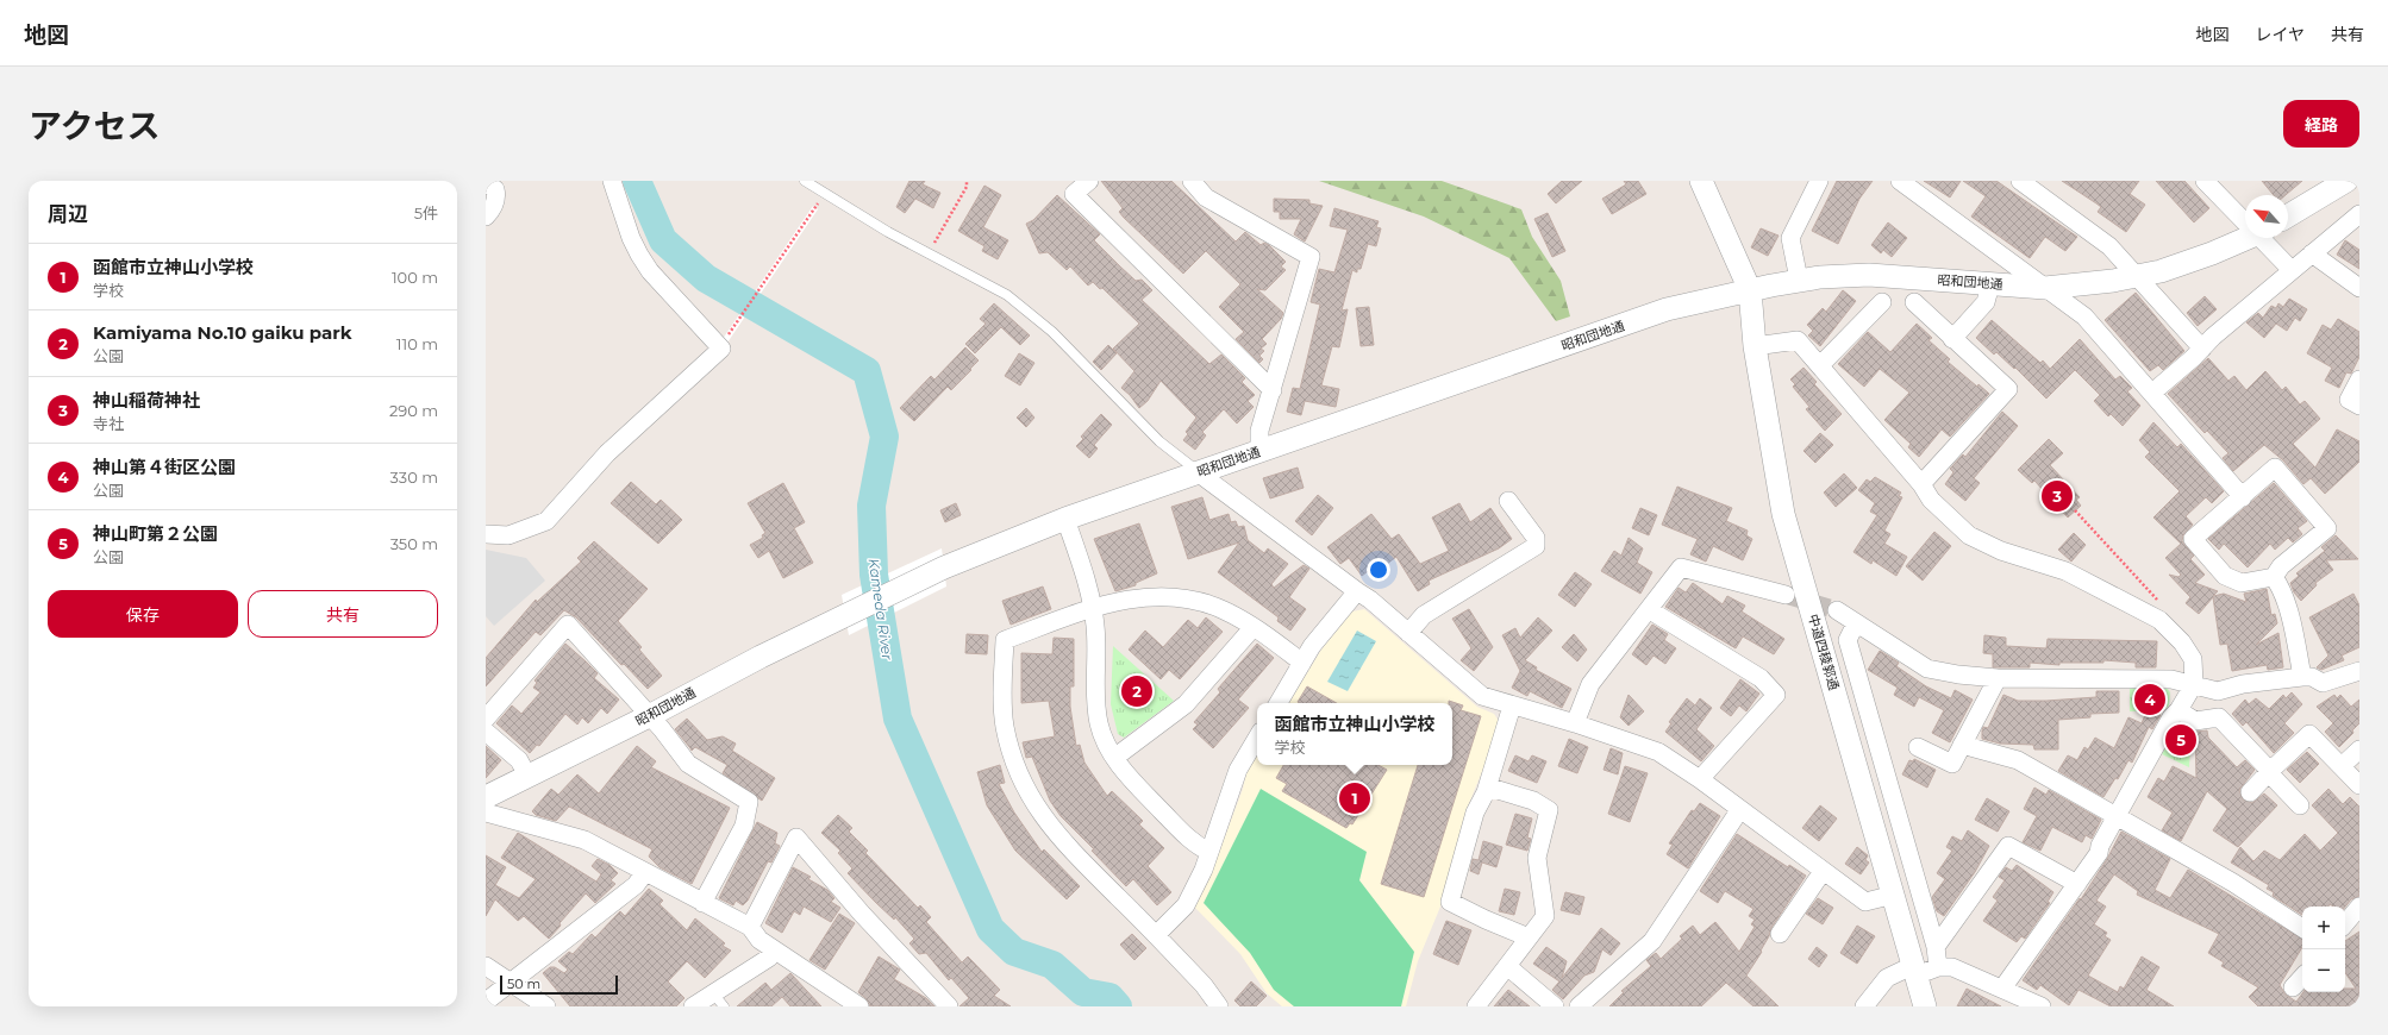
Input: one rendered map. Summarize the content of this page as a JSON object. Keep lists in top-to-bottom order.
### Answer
{
  "streets": {
    "street": ["昭和団地通", "中道四稜郭通"]
  },
  "crossings": [
    ["昭和団地通", "中道四稜郭通"]
  ],
  "water": ["Kameda River"],
  "scale_bar": "50 m",
  "north": "top left",
  "page": {
    "header": "地図",
    "nav": ["地図", "レイヤ", "共有"],
    "title": "アクセス",
    "buttons": [
      "経路",
      ["保存", "共有"]
    ],
    "heading": ["周辺", "5件"],
    "list": [
      {
        "mark": "1",
        "name": "函館市立神山小学校",
        "note": "学校",
        "value": "100 m"
      },
      {
        "mark": "2",
        "name": "Kamiyama No.10 gaiku park",
        "note": "公園",
        "value": "110 m"
      },
      {
        "mark": "3",
        "name": "神山稲荷神社",
        "note": "寺社",
        "value": "290 m"
      },
      {
        "mark": "4",
        "name": "神山第４街区公園",
        "note": "公園",
        "value": "330 m"
      },
      {
        "mark": "5",
        "name": "神山町第２公園",
        "note": "公園",
        "value": "350 m"
      }
    ],
    "pins": [
      "3",
      "2",
      "4",
      "5",
      "1"
    ],
    "popup": ["函館市立神山小学校", "学校"],
    "map_buttons": ["+", "−"],
    "scale": "50 m"
  }
}
